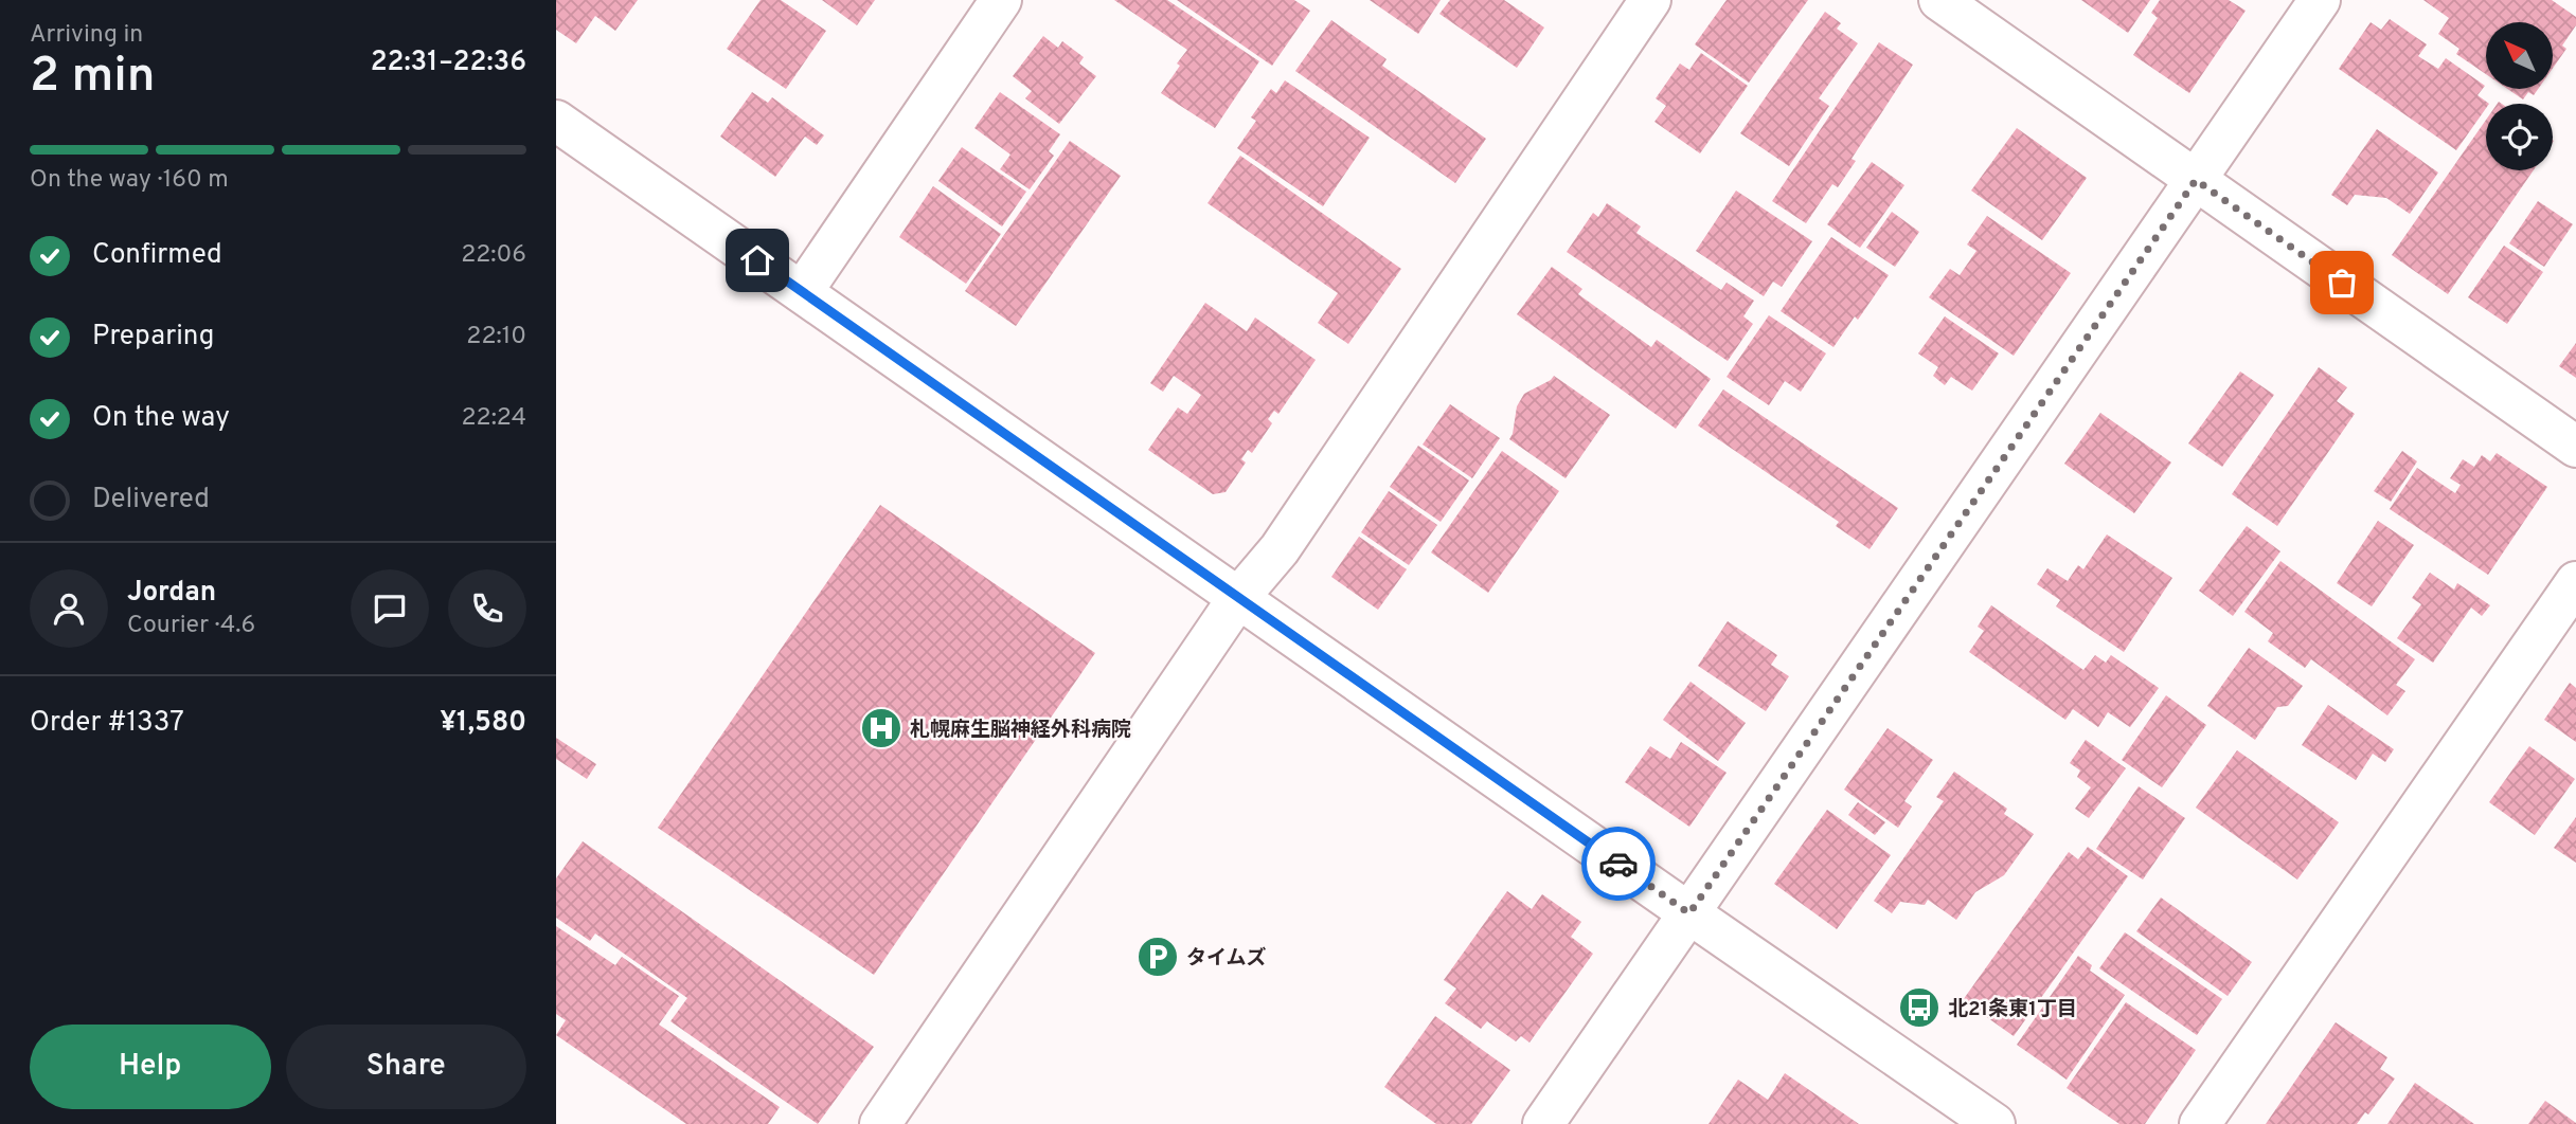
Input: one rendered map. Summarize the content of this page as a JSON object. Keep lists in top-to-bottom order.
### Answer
{
  "places": {
    "hospital": ["札幌麻生脳神経外科病院"],
    "parking": ["タイムズ"],
    "bus stop": ["北21条東1丁目"]
  },
  "north": "top left",
  "page": {
    "heading": ["2 min", "Arriving in", "22:31–22:36"],
    "panel": [
      "Jordan",
      "Courier · 4.6",
      "Order #1337",
      "¥1,580"
    ],
    "bar": "On the way · 160 m",
    "list": [
      ["Confirmed", "22:06"],
      ["Preparing", "22:10"],
      ["On the way", "22:24"],
      "Delivered"
    ],
    "buttons": ["Help", "Share"]
  }
}
